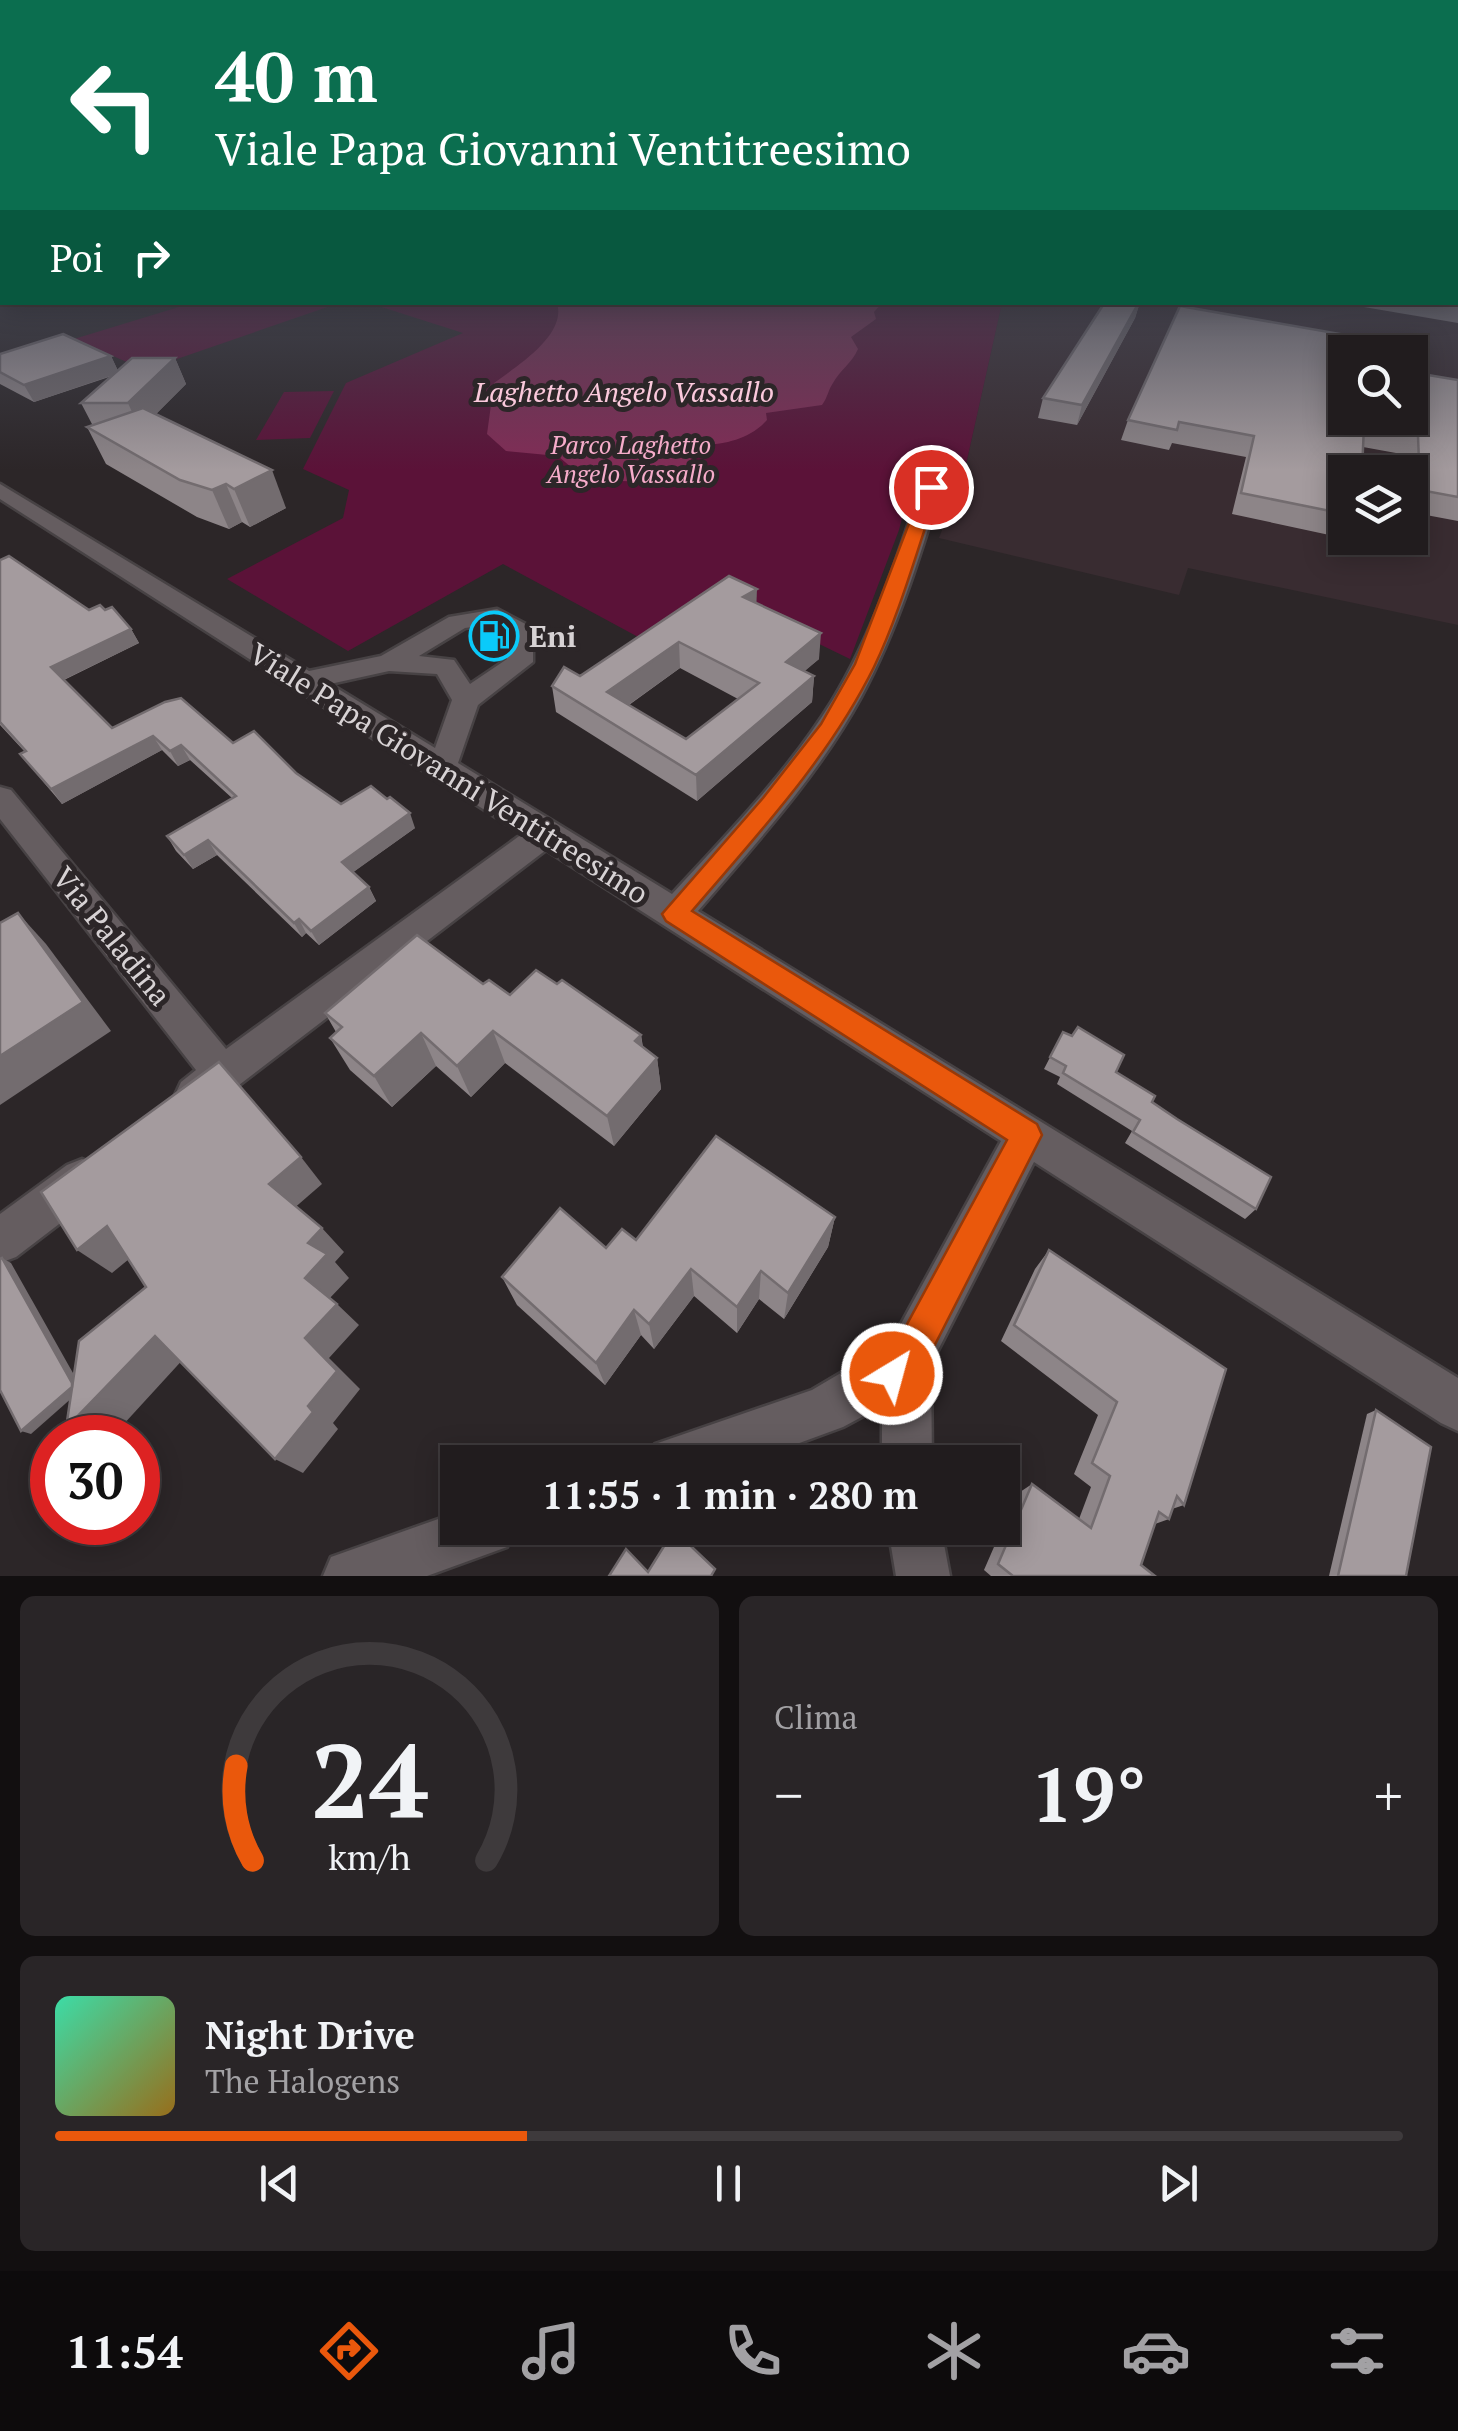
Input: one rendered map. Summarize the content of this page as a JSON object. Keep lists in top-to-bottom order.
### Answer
{
  "streets": {
    "street": ["Viale Papa Giovanni Ventitreesimo", "Via Paladina"]
  },
  "water": ["Laghetto Angelo Vassallo"],
  "parks": ["Parco Laghetto Angelo Vassallo"],
  "places": {
    "fuel station": ["Eni"]
  },
  "page": {
    "turn": ["40 m", "Viale Papa Giovanni Ventitreesimo"],
    "then": "Poi",
    "limit": "30",
    "trip": "11:55 · 1 min · 280 m",
    "tile": "Clima",
    "heat": ["−", "19°", "+"],
    "song": ["Night Drive", "The Halogens"],
    "tabs": "11:54",
    "gauge": ["24", "km/h"]
  }
}
